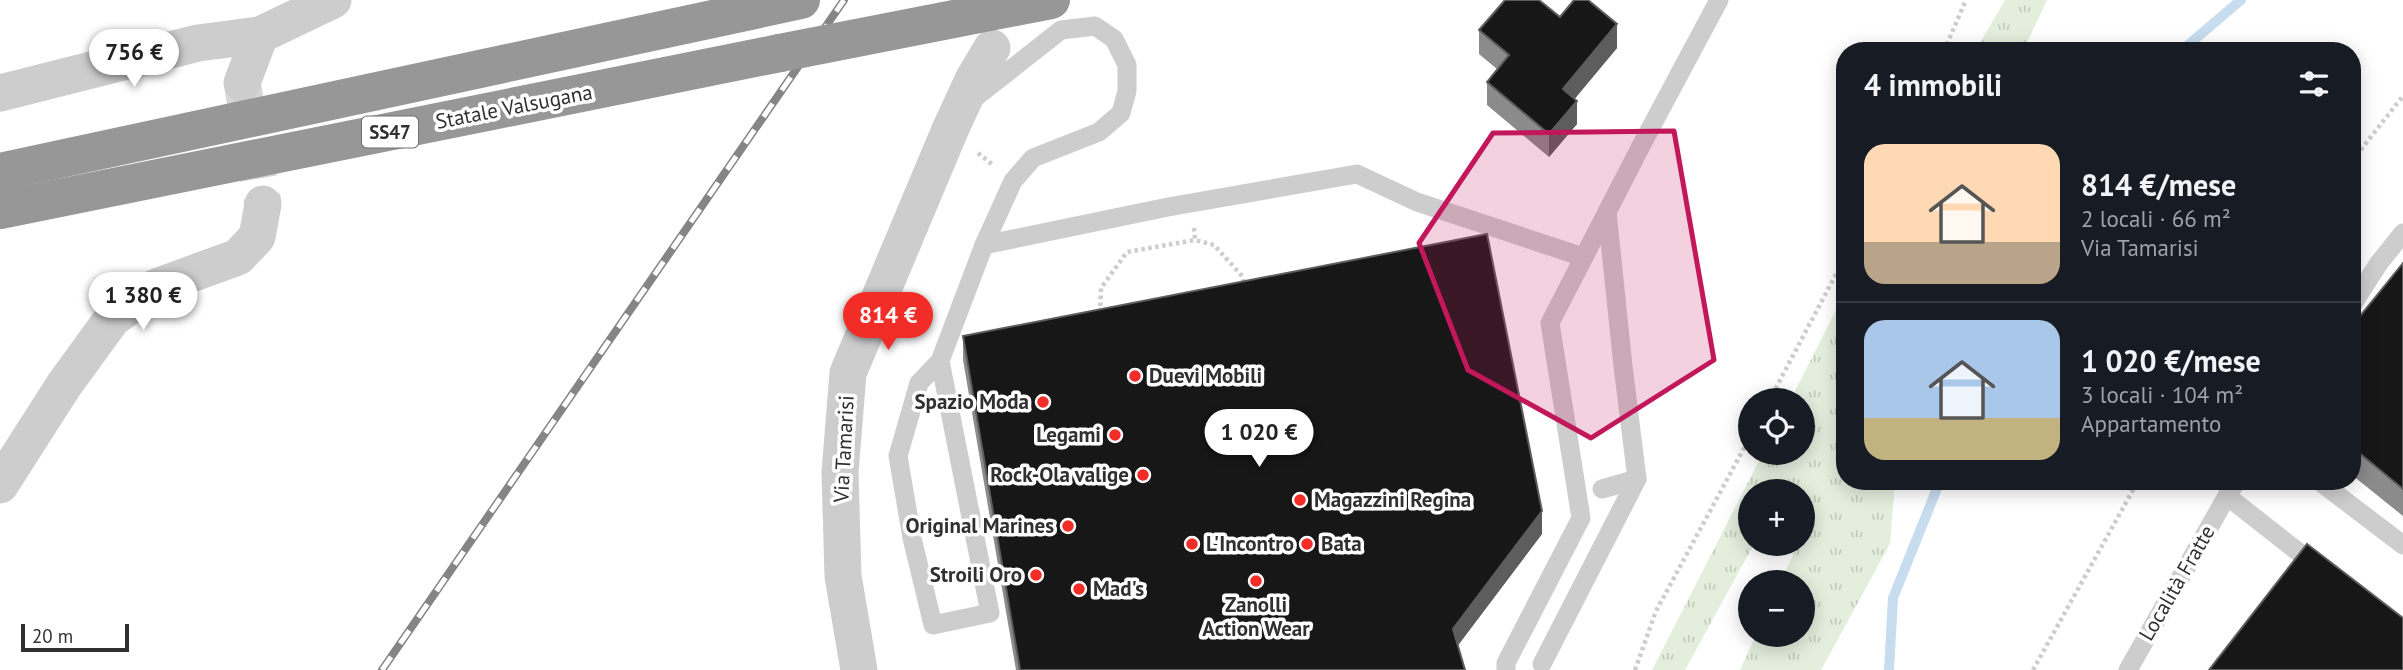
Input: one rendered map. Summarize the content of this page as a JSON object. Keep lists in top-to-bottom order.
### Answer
{
  "streets": {
    "highway": ["Statale Valsugana", "SS47"],
    "street": ["Via Tamarisi"],
    "lane": ["Località Fratte"]
  },
  "places": [
    "Duevi Mobili",
    "Spazio Moda",
    "Legami",
    "Rock-Ola valige",
    "Magazzini Regina",
    "Original Marines",
    "L'Incontro",
    "Bata",
    "Stroili Oro",
    "Zanolli Action Wear",
    "Mad's"
  ],
  "scale_bar": "20 m",
  "page": {
    "price": [
      "756 €",
      "1 380 €",
      "814 €",
      "1 020 €"
    ],
    "heading": "4 immobili",
    "list": [
      {
        "name": "814 €/mese",
        "note": "2 locali · 66 m² · Via Tamarisi"
      },
      {
        "name": "1 020 €/mese",
        "note": "3 locali · 104 m² · Appartamento"
      }
    ],
    "map_buttons": ["+", "−"],
    "scale": "20 m"
  }
}
